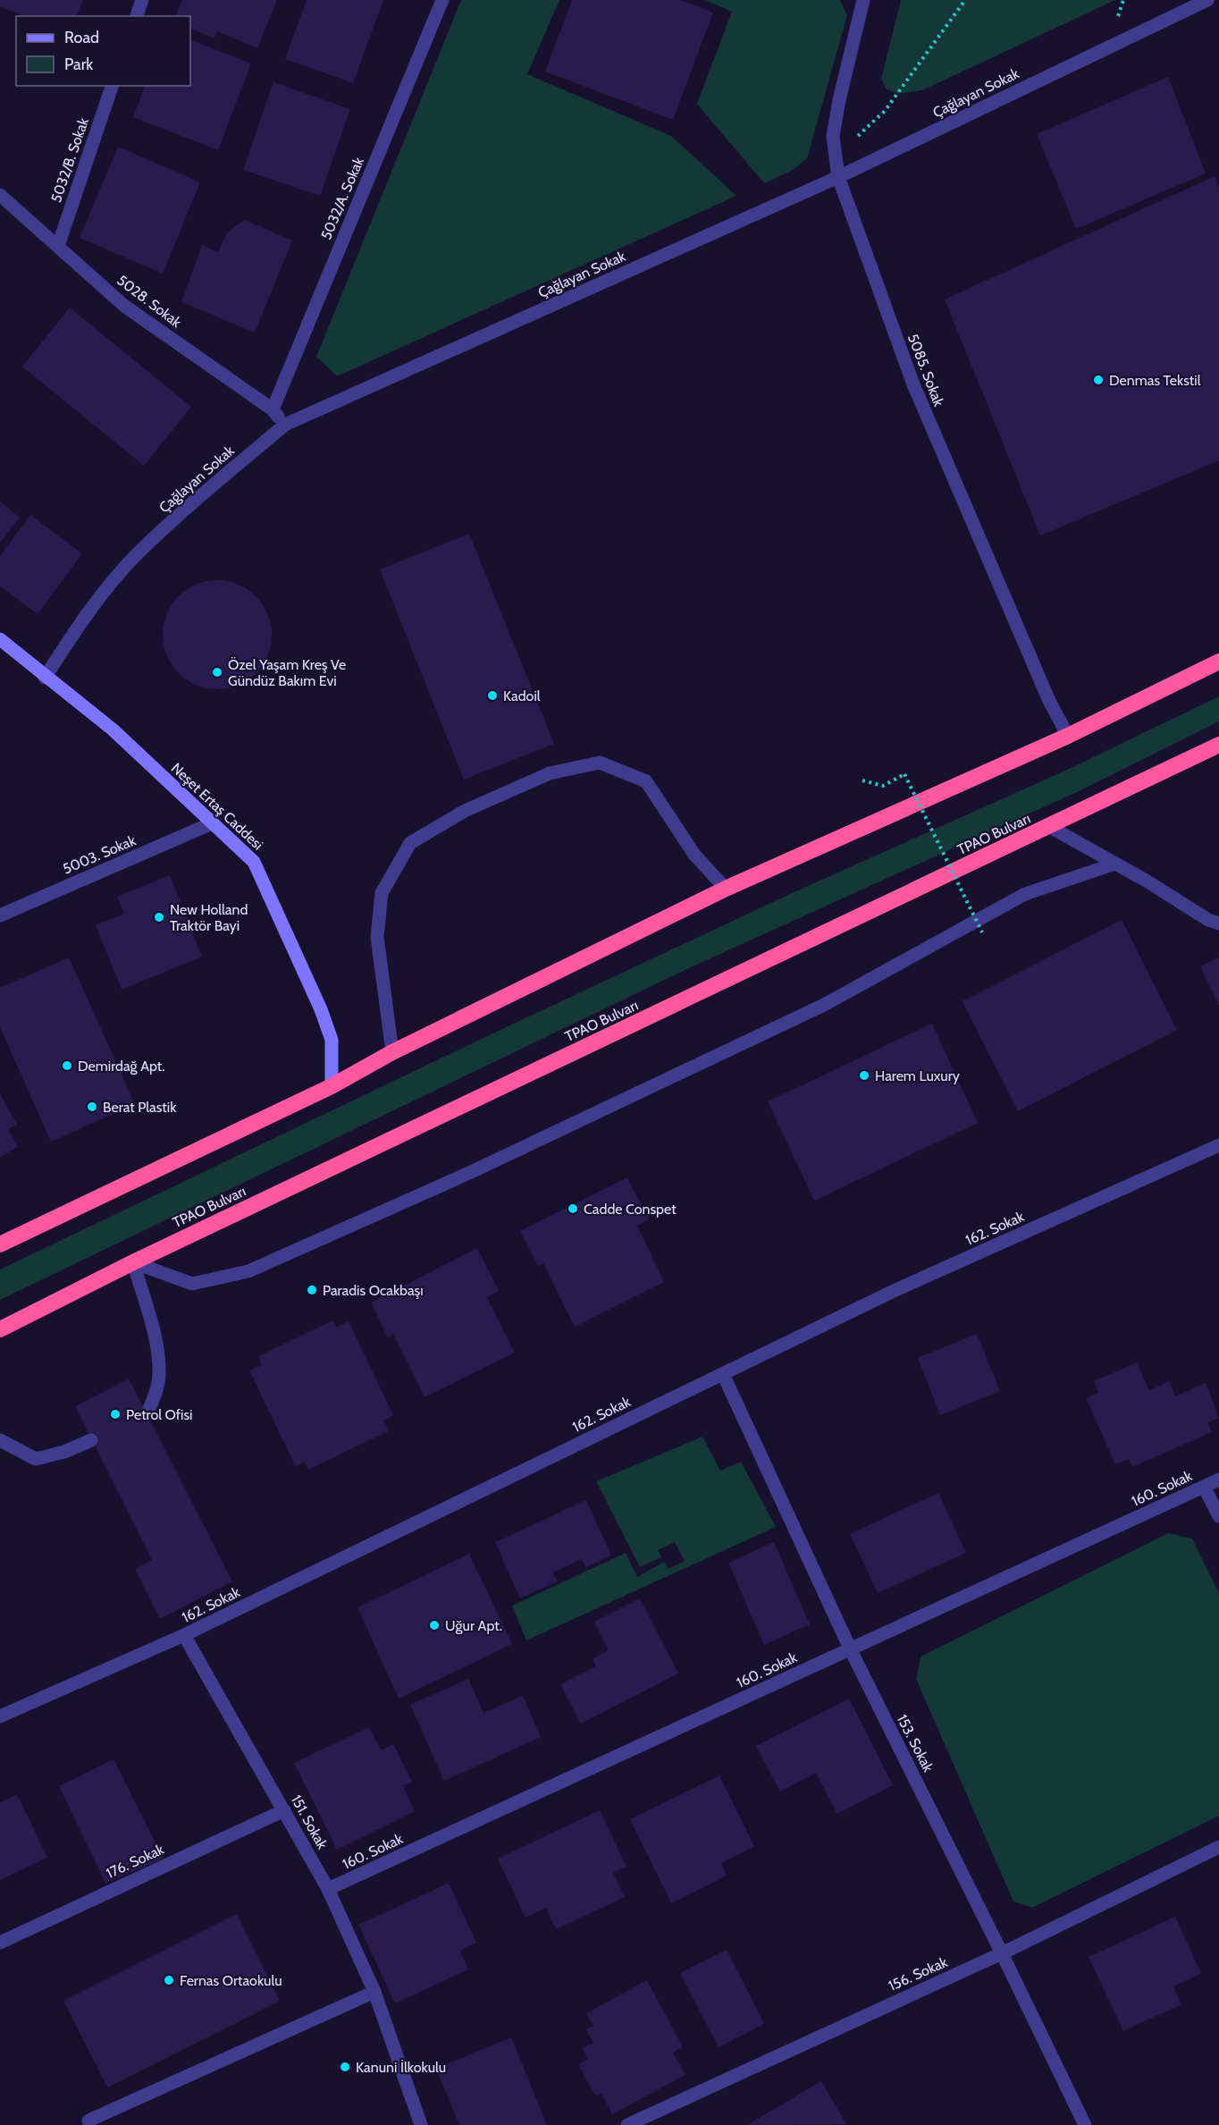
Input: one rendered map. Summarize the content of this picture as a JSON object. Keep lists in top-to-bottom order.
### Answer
{
  "streets": {
    "highway": ["TPAO Bulvarı"],
    "street": [
      "Çağlayan Sokak",
      "5032/B. Sokak",
      "5032/A. Sokak",
      "5028. Sokak",
      "5085. Sokak",
      "Neşet Ertaş Caddesi",
      "5003. Sokak",
      "162. Sokak",
      "160. Sokak",
      "153. Sokak",
      "151. Sokak",
      "176. Sokak",
      "156. Sokak"
    ]
  },
  "crossings": [
    ["Çağlayan Sokak", "5028. Sokak"],
    ["Çağlayan Sokak", "5085. Sokak"],
    ["Çağlayan Sokak", "Neşet Ertaş Caddesi"],
    ["5032/B. Sokak", "5028. Sokak"],
    ["5032/A. Sokak", "5028. Sokak"],
    ["Neşet Ertaş Caddesi", "5003. Sokak"],
    ["162. Sokak", "153. Sokak"],
    ["162. Sokak", "151. Sokak"],
    ["160. Sokak", "153. Sokak"],
    ["160. Sokak", "151. Sokak"],
    ["153. Sokak", "156. Sokak"],
    ["151. Sokak", "176. Sokak"]
  ],
  "places": [
    "Denmas Tekstil",
    "Özel Yaşam Kreş Ve Gündüz Bakım Evi",
    "Kadoil",
    "New Holland Traktör Bayi",
    "Demirdağ Apt.",
    "Harem Luxury",
    "Berat Plastik",
    "Cadde Conspet",
    "Paradis Ocakbaşı",
    "Petrol Ofisi",
    "Uğur Apt.",
    "Fernas Ortaokulu",
    "Kanuni İlkokulu"
  ],
  "legend": ["Road", "Park"]
}
